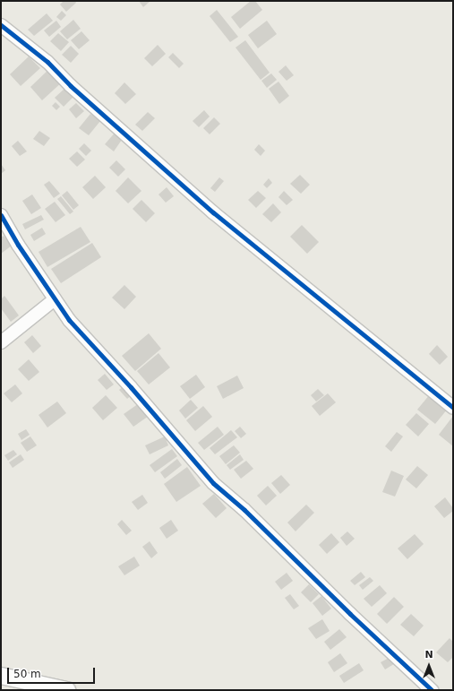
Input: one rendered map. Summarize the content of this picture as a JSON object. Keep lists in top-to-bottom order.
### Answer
{
  "scale_bar": "50 m",
  "north": "top"
}
